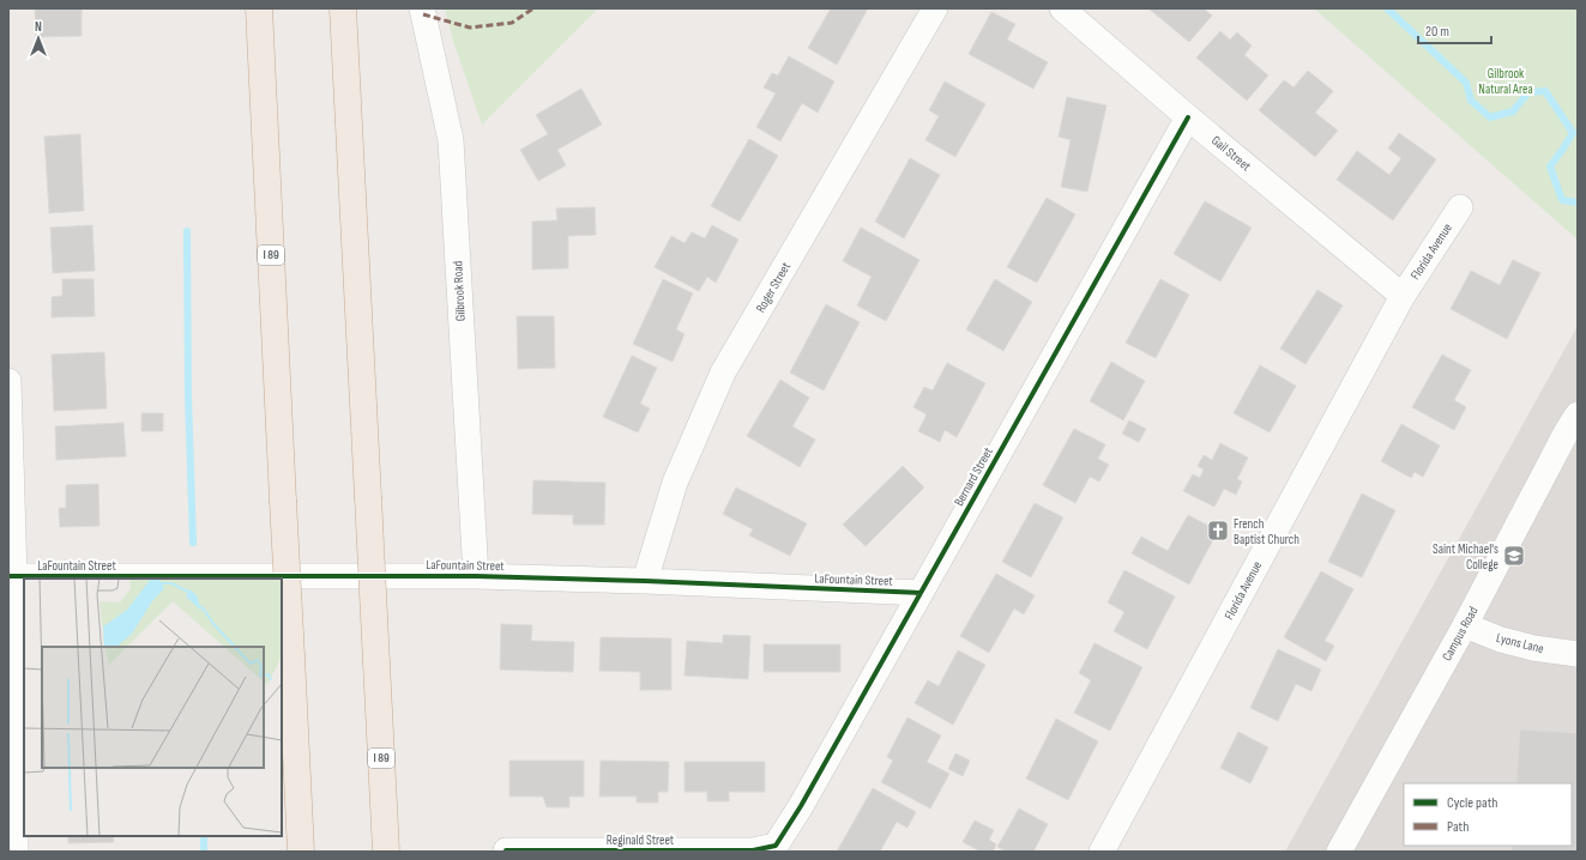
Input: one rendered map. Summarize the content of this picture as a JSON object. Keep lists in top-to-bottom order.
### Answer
{
  "streets": {
    "highway": ["I 89"],
    "street": [
      "Gail Street",
      "Florida Avenue",
      "Roger Street",
      "Gilbrook Road",
      "Bernard Street",
      "LaFountain Street",
      "Campus Road",
      "Lyons Lane",
      "Reginald Street"
    ]
  },
  "crossings": [
    ["Gail Street", "Florida Avenue"],
    ["Gail Street", "Bernard Street"],
    ["Roger Street", "LaFountain Street"],
    ["Gilbrook Road", "LaFountain Street"],
    ["Bernard Street", "LaFountain Street"],
    ["Bernard Street", "Reginald Street"],
    ["Campus Road", "Lyons Lane"]
  ],
  "parks": ["Gilbrook Natural Area"],
  "places": {
    "church": ["French Baptist Church"],
    "school or university": ["Saint Michael's College"]
  },
  "legend": ["Cycle path", "Path"],
  "scale_bar": "20 m",
  "north": "top"
}
